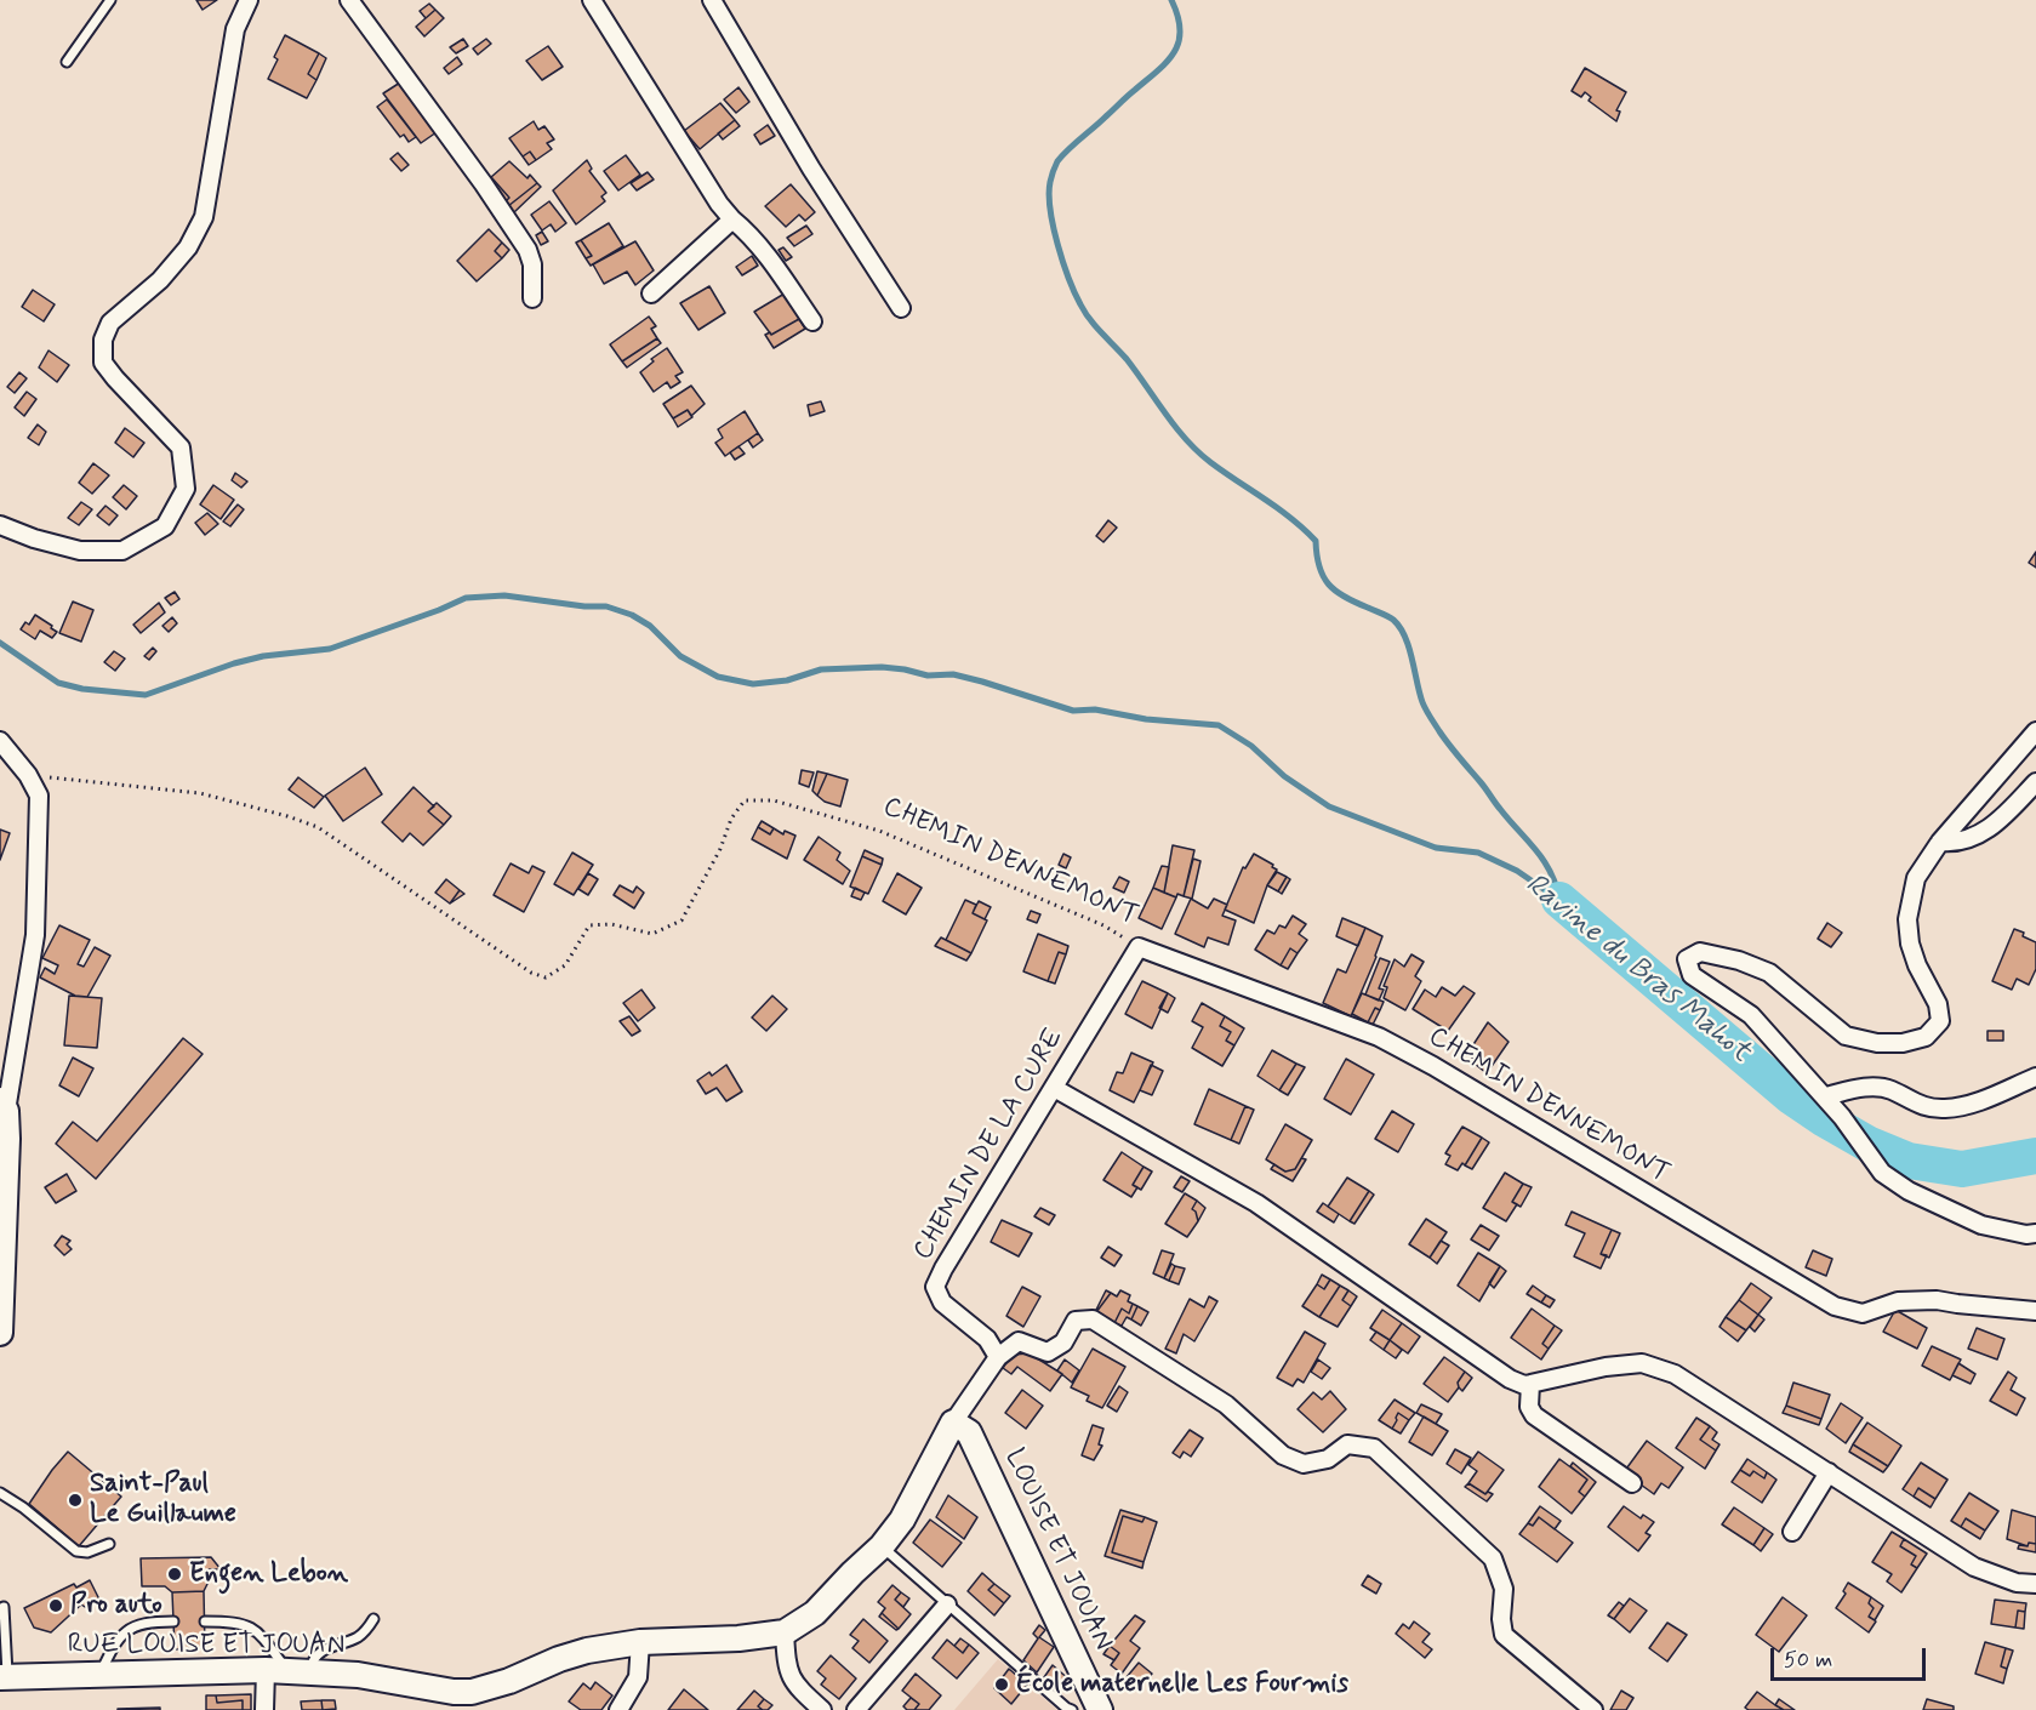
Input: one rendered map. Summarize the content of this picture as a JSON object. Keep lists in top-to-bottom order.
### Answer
{
  "streets": {
    "main road": ["LOUISE ET JOUAN", "RUE LOUISE ET JOUAN"],
    "street": ["CHEMIN DENNEMONT", "CHEMIN DE LA CURE"]
  },
  "crossings": [
    ["CHEMIN DENNEMONT", "CHEMIN DE LA CURE"],
    ["LOUISE ET JOUAN", "RUE LOUISE ET JOUAN"]
  ],
  "water": ["Ravine du Bras Mahot"],
  "places": [
    "Saint-Paul Le Guillaume",
    "Engen Lebon",
    "Pro auto",
    "École maternelle Les Fourmis"
  ],
  "scale_bar": "50 m"
}
